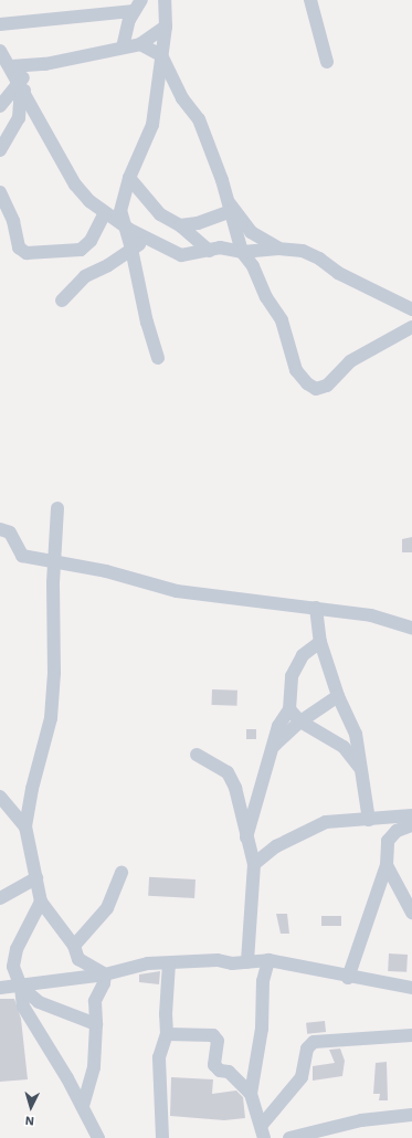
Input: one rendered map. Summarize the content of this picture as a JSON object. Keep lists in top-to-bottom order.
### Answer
{
  "north": "bottom"
}
